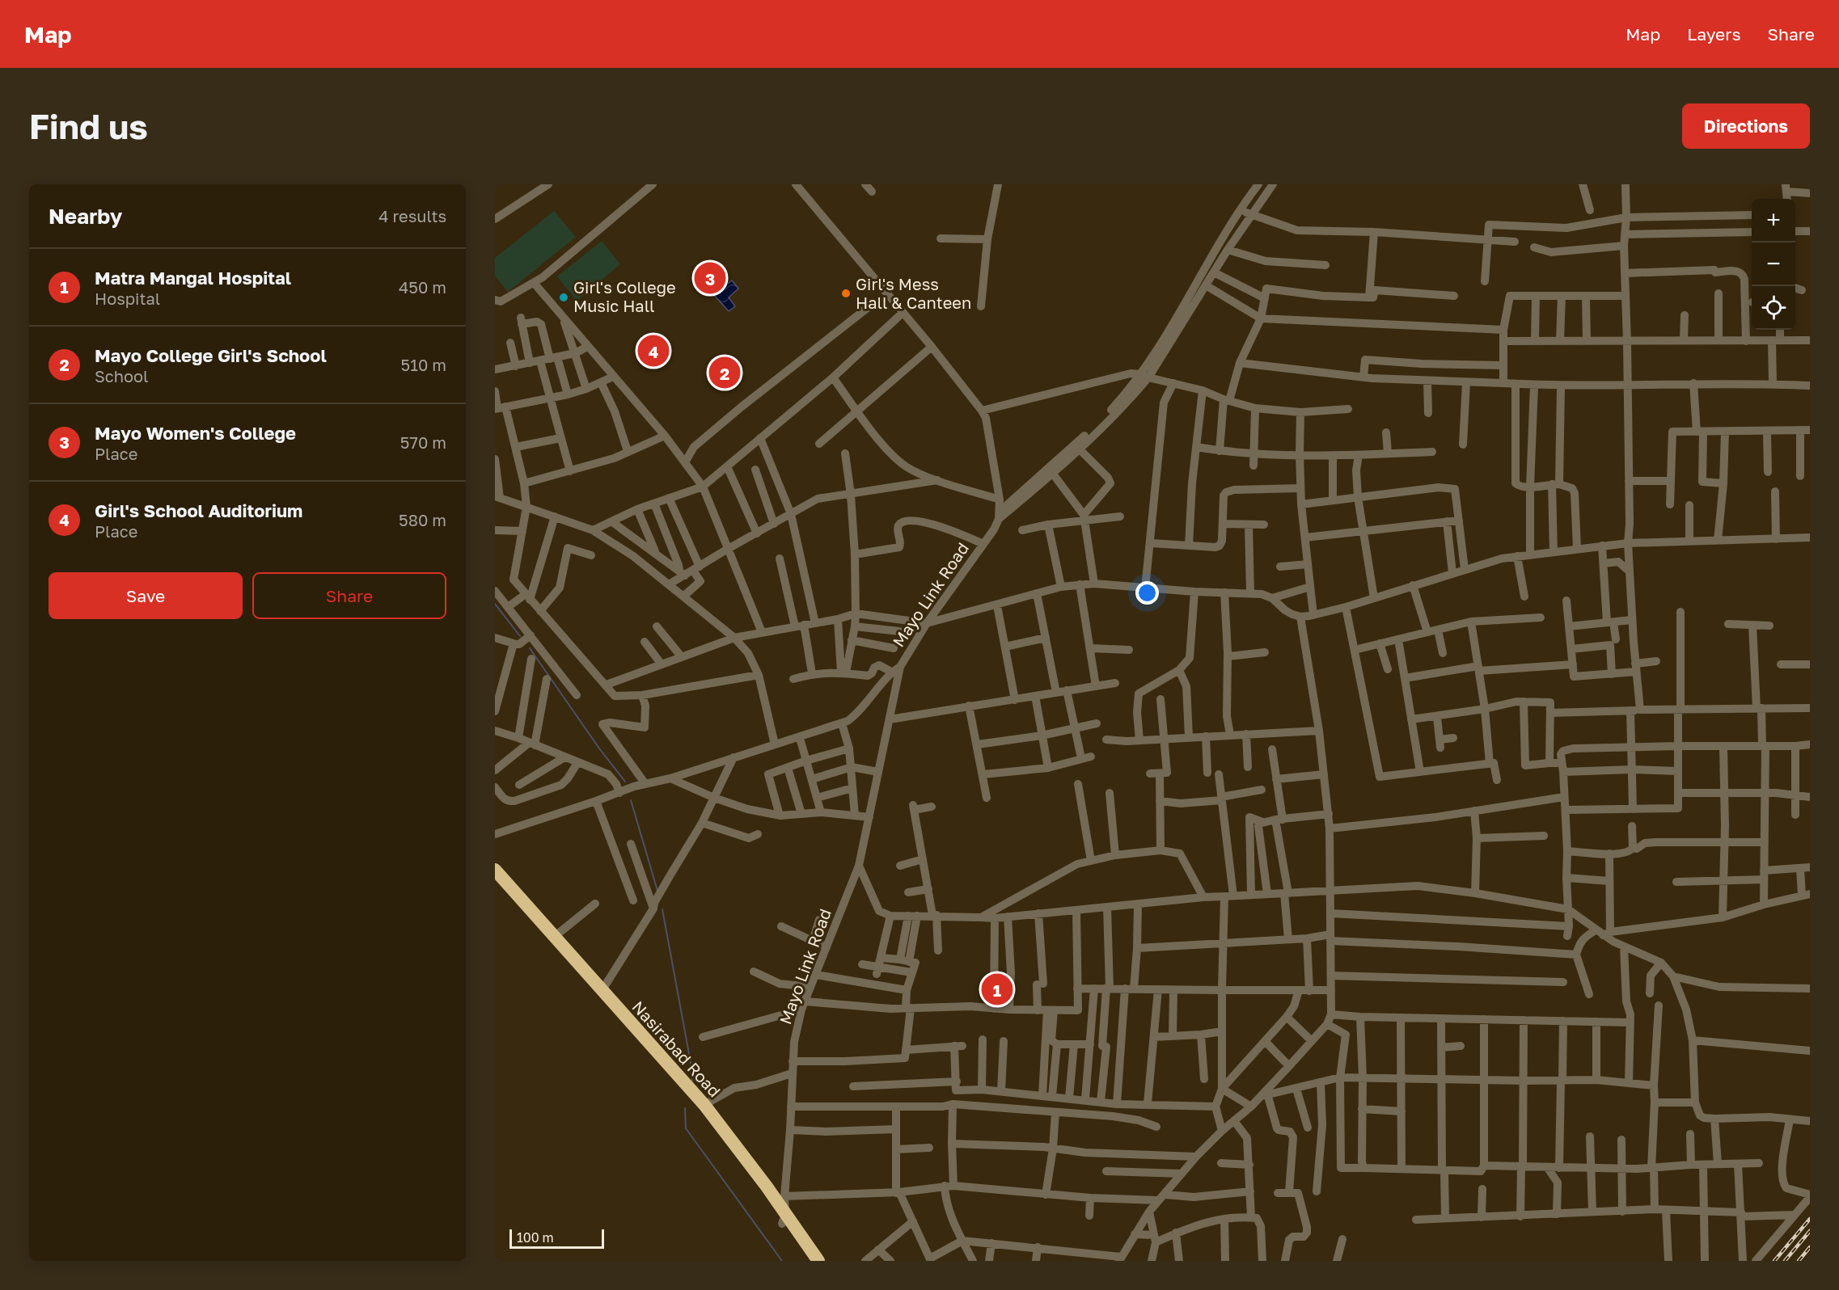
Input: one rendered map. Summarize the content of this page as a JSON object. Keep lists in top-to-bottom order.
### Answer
{
  "streets": {
    "highway": ["Nasirabad Road"],
    "street": ["Mayo Link Road"]
  },
  "crossings": [
    ["Mayo Link Road", "Nasirabad Road"]
  ],
  "places": ["Girl's Mess Hall & Canteen", "Girl's College Music Hall"],
  "scale_bar": "100 m",
  "page": {
    "header": "Map",
    "nav": ["Map", "Layers", "Share"],
    "buttons": [
      "Directions",
      ["Save", "Share"]
    ],
    "title": "Find us",
    "heading": ["Nearby", "4 results"],
    "map_buttons": ["+", "−"],
    "list": [
      {
        "mark": "1",
        "name": "Matra Mangal Hospital",
        "note": "Hospital",
        "value": "450 m"
      },
      {
        "mark": "2",
        "name": "Mayo College Girl's School",
        "note": "School",
        "value": "510 m"
      },
      {
        "mark": "3",
        "name": "Mayo Women's College",
        "note": "Place",
        "value": "570 m"
      },
      {
        "mark": "4",
        "name": "Girl's School Auditorium",
        "note": "Place",
        "value": "580 m"
      }
    ],
    "pins": [
      "3",
      "4",
      "2",
      "1"
    ],
    "scale": "100 m"
  }
}
